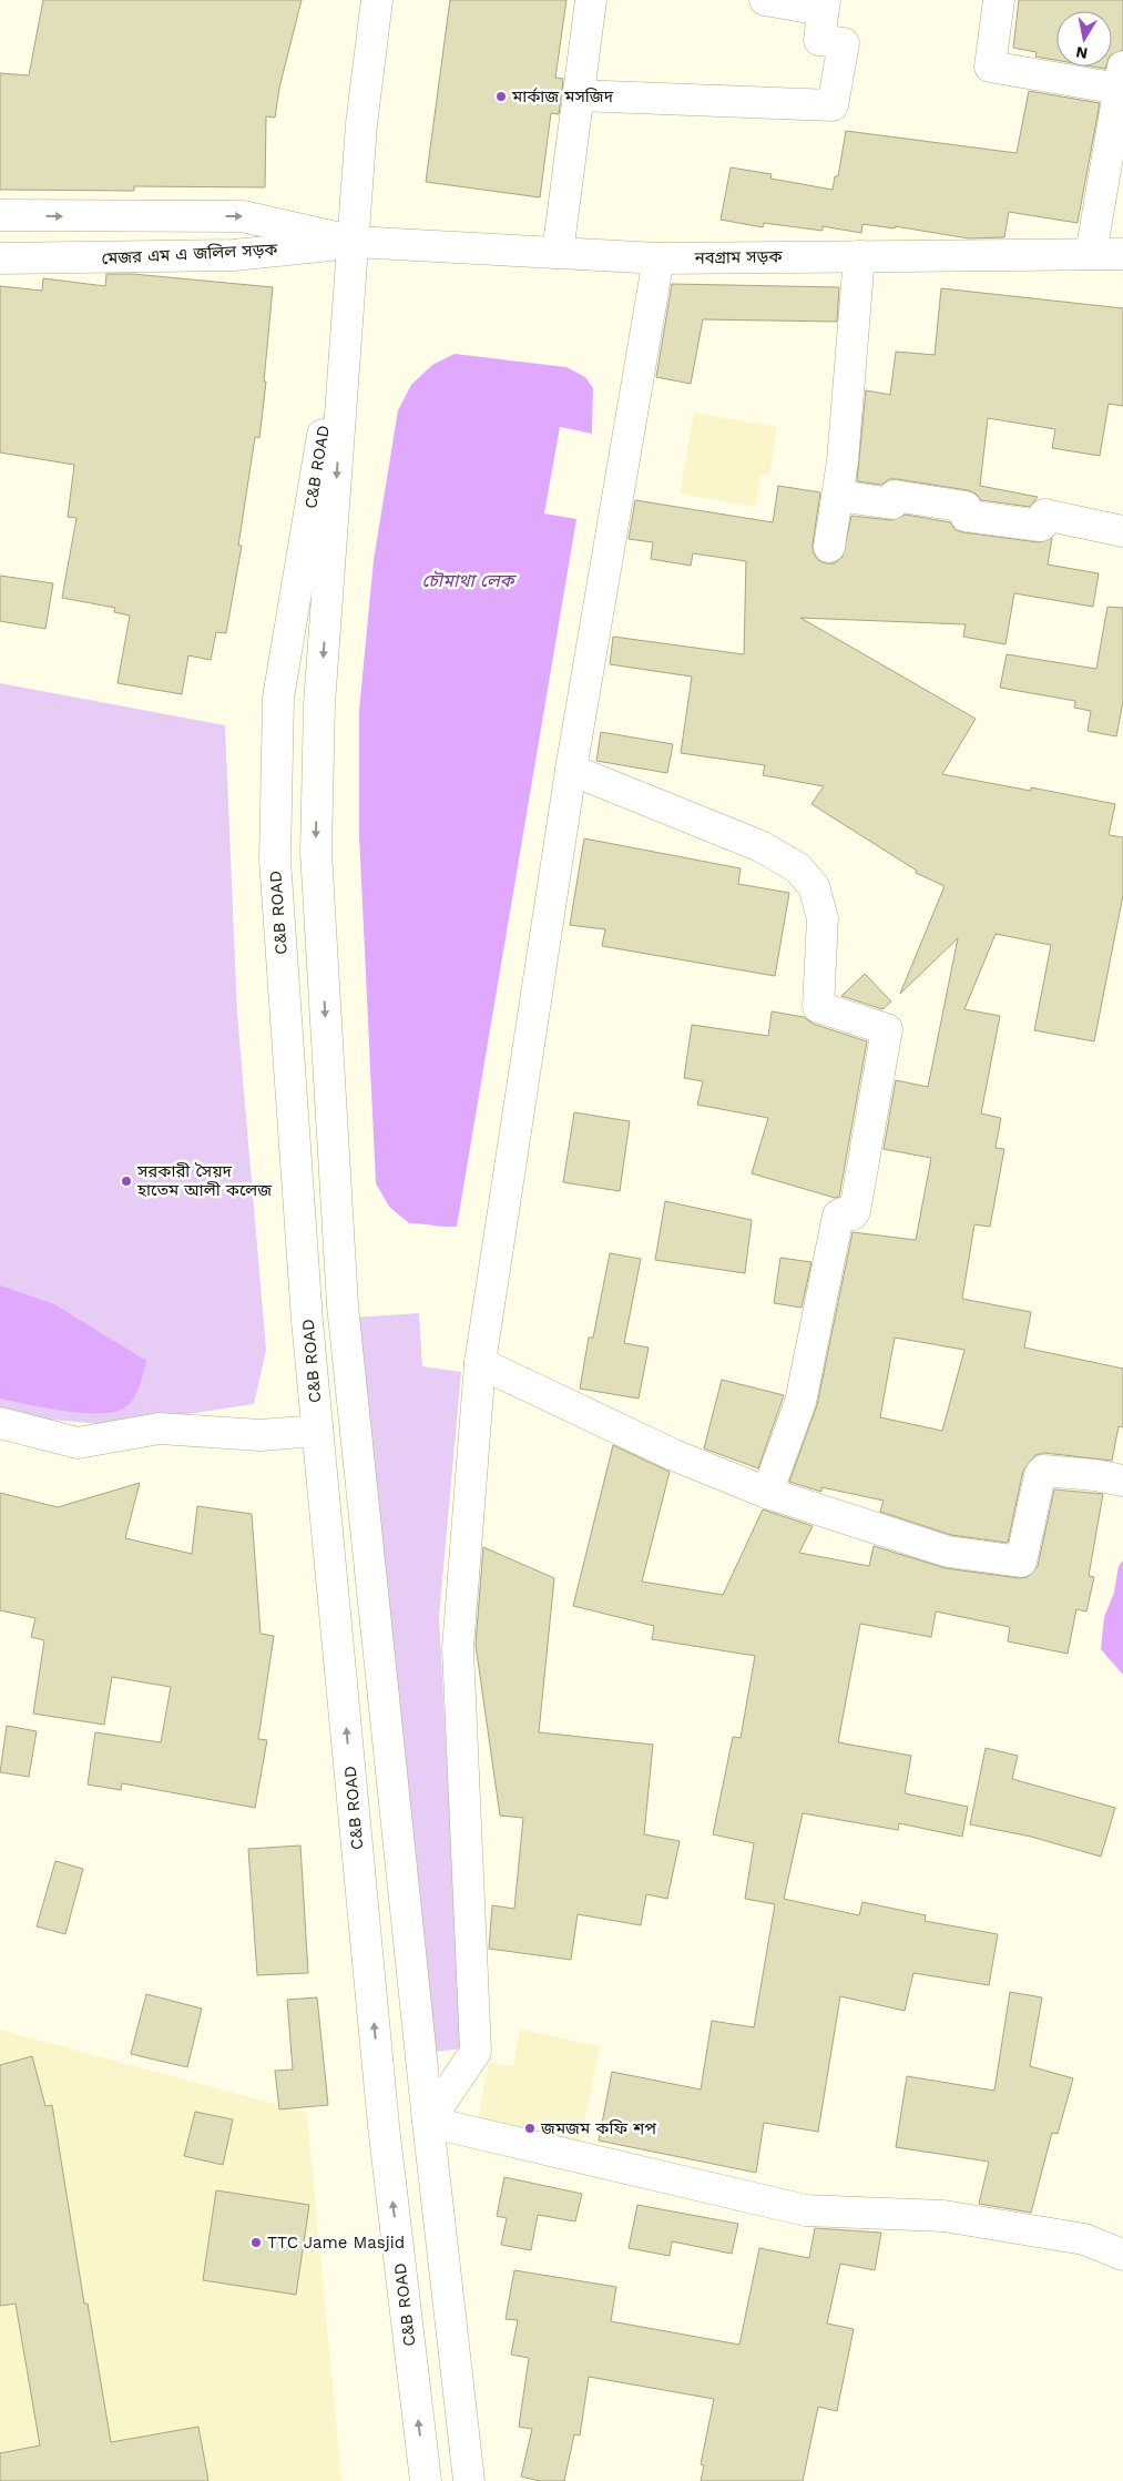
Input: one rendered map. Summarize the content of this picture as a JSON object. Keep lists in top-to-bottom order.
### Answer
{
  "streets": {
    "main road": ["মেজর এম এ জলিল সড়ক", "নবগ্রাম সড়ক", "C&B ROAD"]
  },
  "crossings": [
    ["মেজর এম এ জলিল সড়ক", "নবগ্রাম সড়ক"],
    ["মেজর এম এ জলিল সড়ক", "C&B ROAD"],
    ["নবগ্রাম সড়ক", "C&B ROAD"]
  ],
  "water": ["চৌমাথা লেক"],
  "places": [
    "মার্কাজ মসজিদ",
    "সরকারী সৈয়দ হাতেম আলী কলেজ",
    "জমজম কফি শপ",
    "TTC Jame Masjid"
  ],
  "north": "bottom"
}
